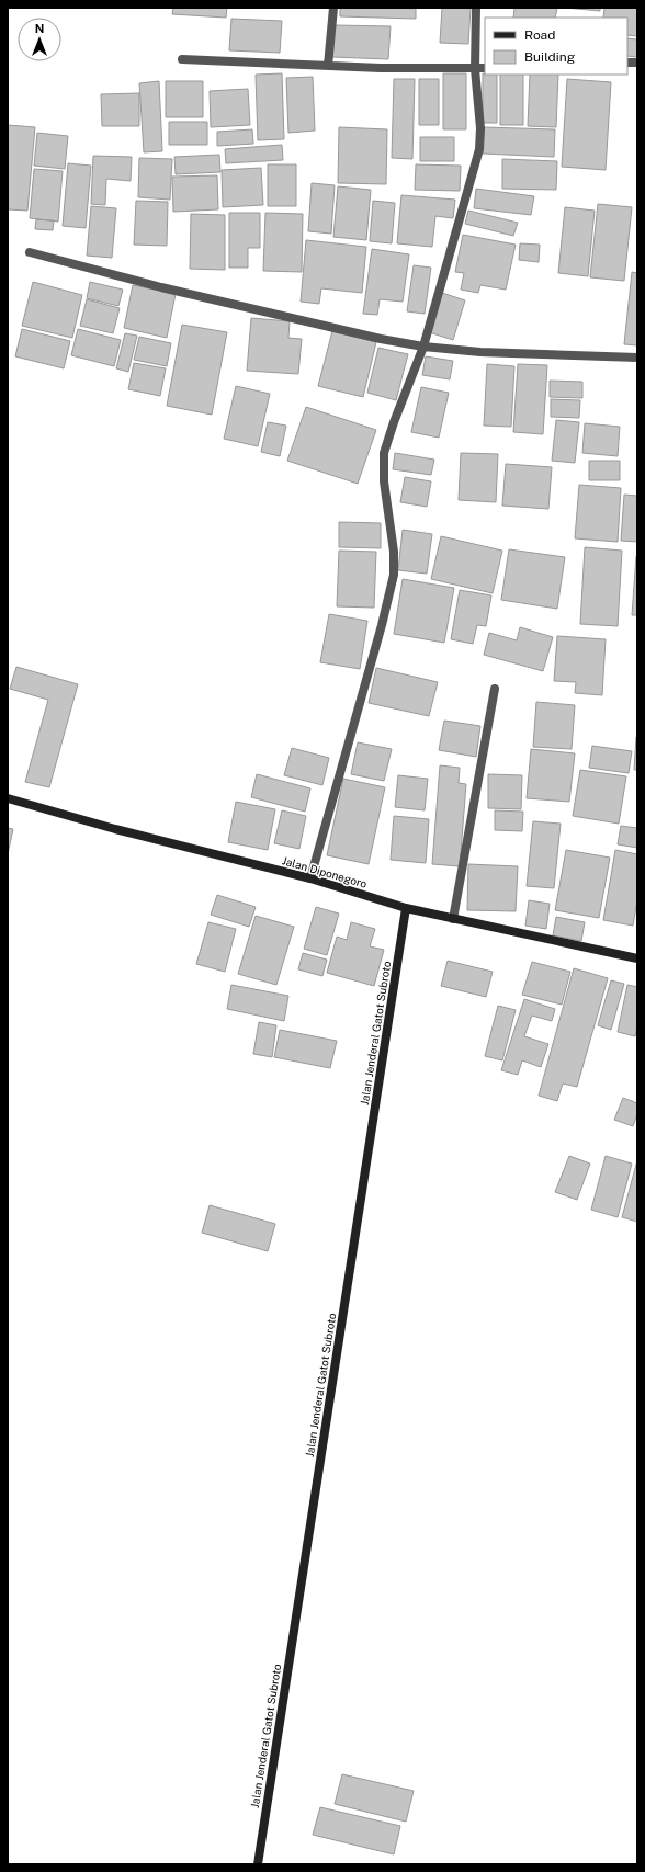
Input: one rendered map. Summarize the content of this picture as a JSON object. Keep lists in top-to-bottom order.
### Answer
{
  "streets": {
    "main road": ["Jalan Diponegoro", "Jalan Jenderal Gatot Subroto"]
  },
  "crossings": [
    ["Jalan Diponegoro", "Jalan Jenderal Gatot Subroto"]
  ],
  "legend": ["Road", "Building"],
  "north": "top"
}
